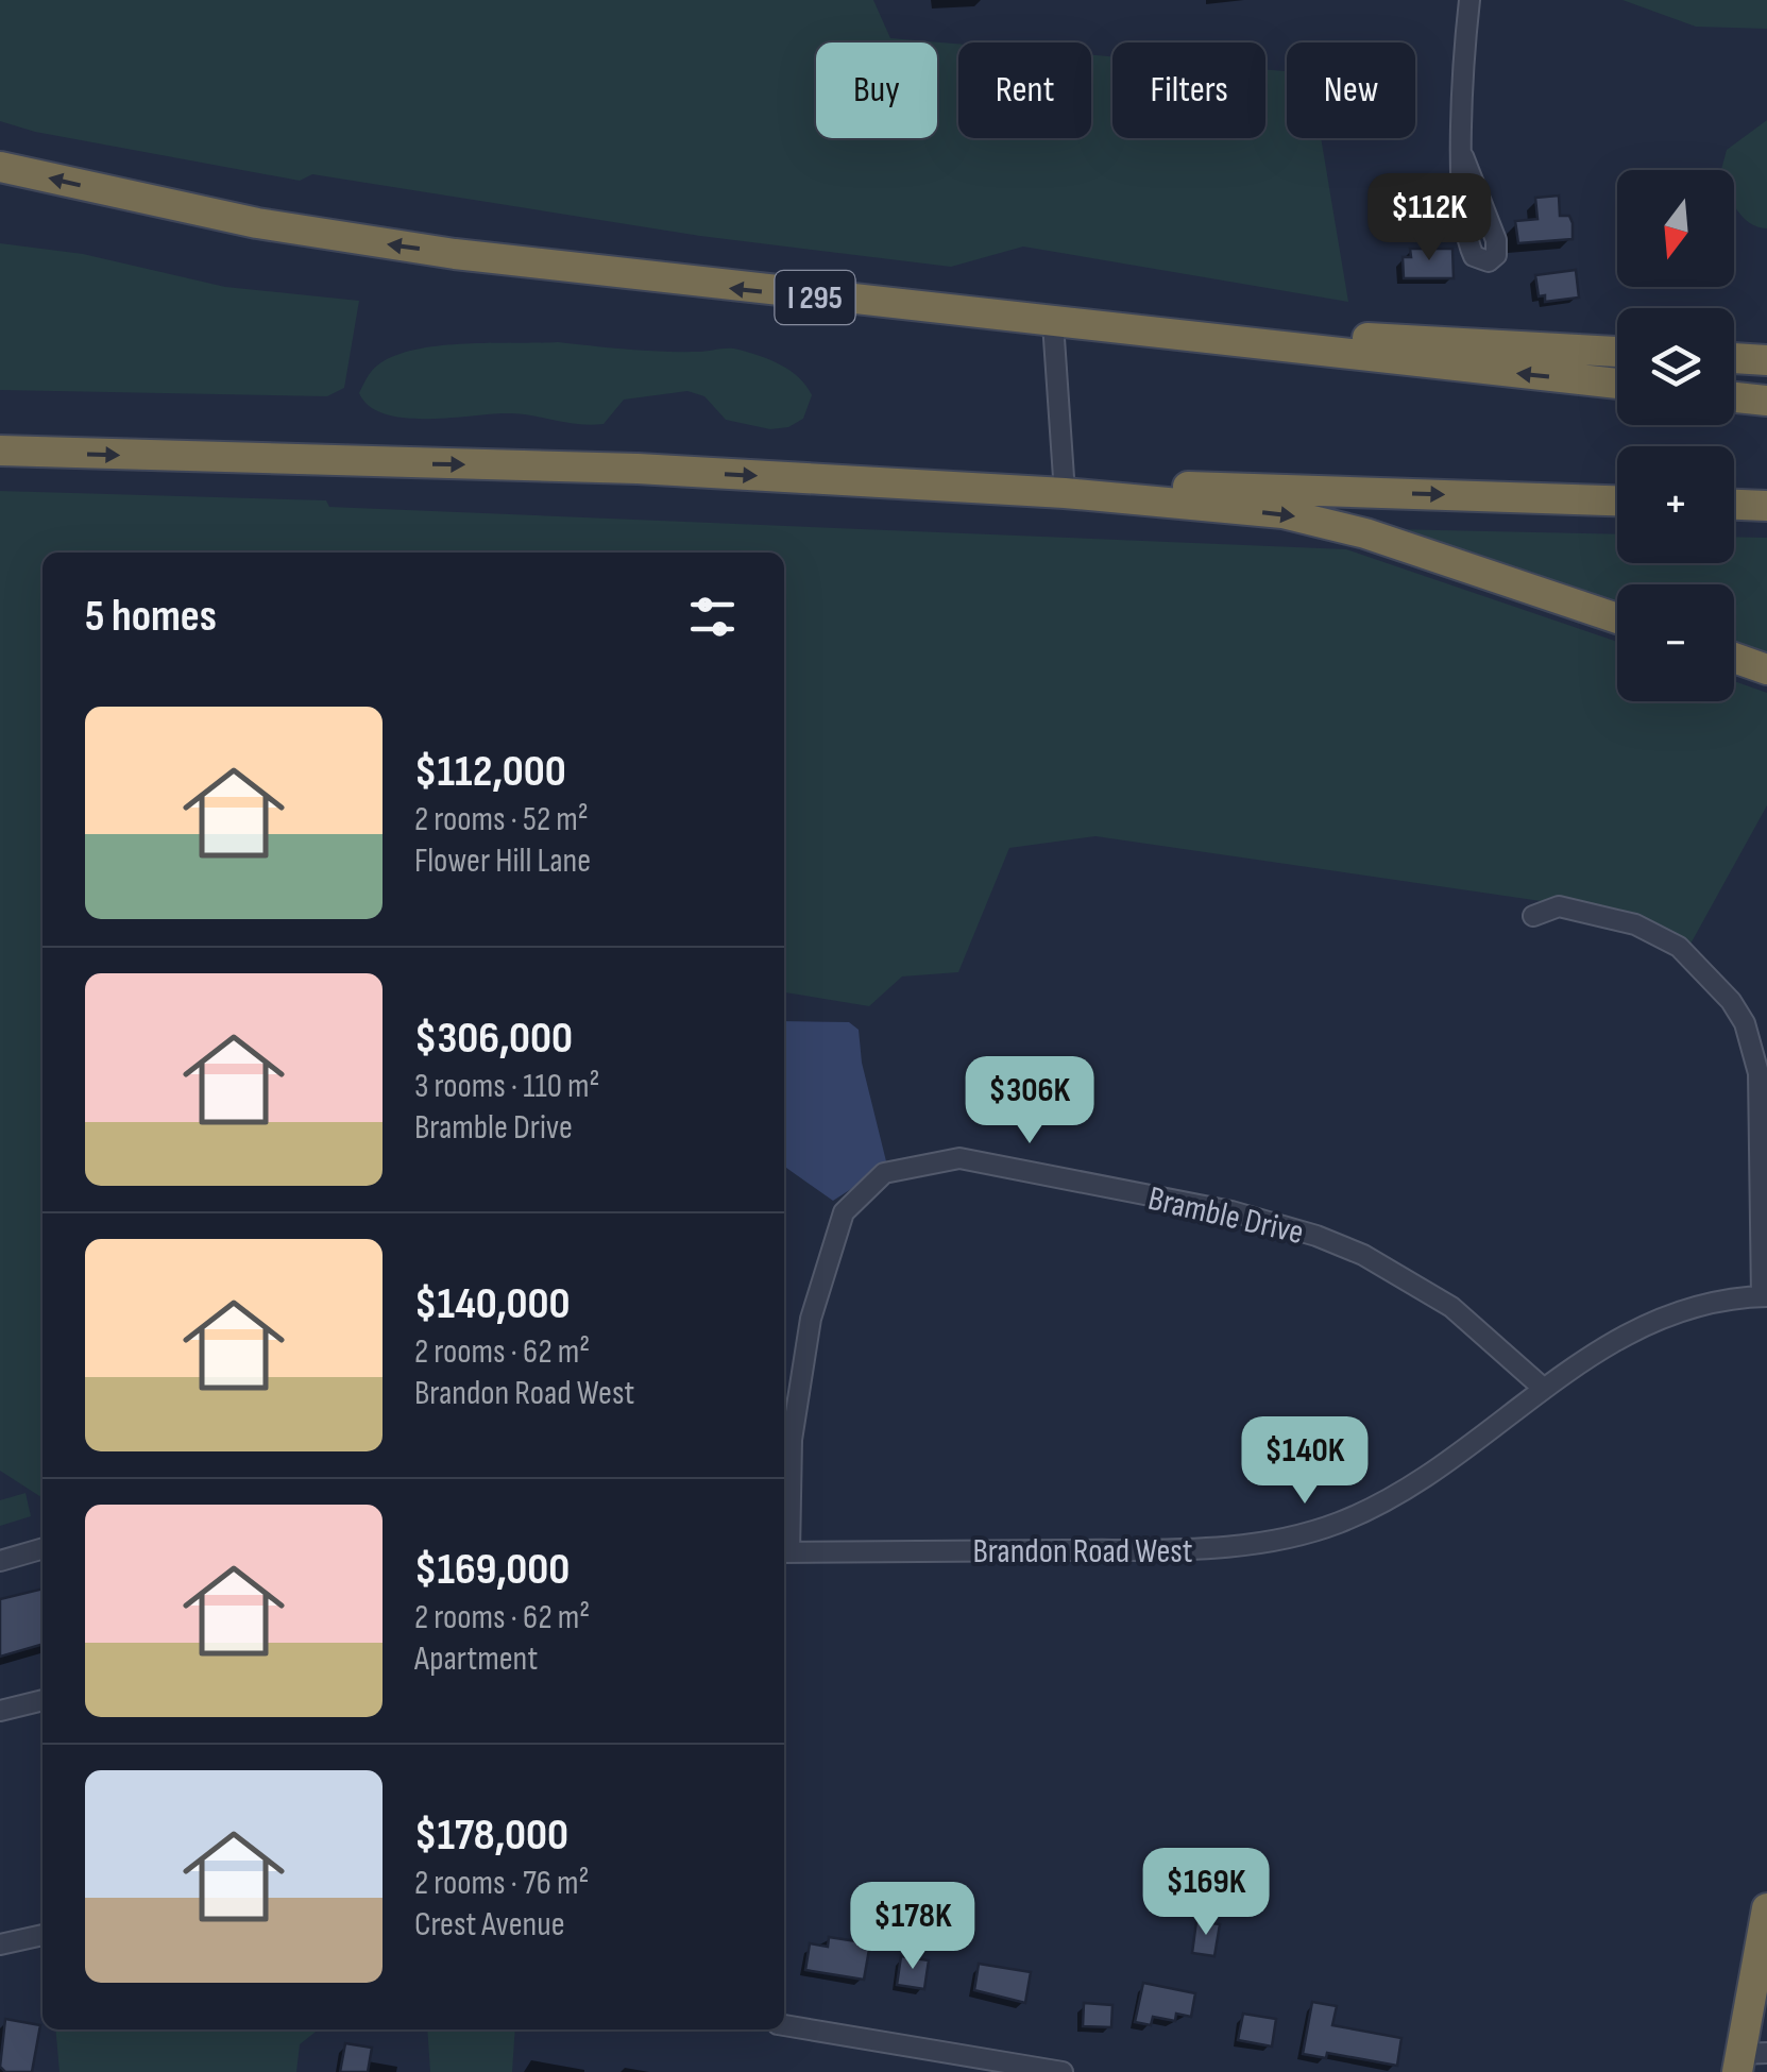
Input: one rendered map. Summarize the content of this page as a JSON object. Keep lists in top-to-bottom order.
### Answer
{
  "streets": {
    "highway": ["I 295"],
    "street": ["Bramble Drive", "Brandon Road West"]
  },
  "crossings": [
    ["Bramble Drive", "Brandon Road West"]
  ],
  "north": "bottom",
  "page": {
    "chip": [
      "Buy",
      "Rent",
      "Filters",
      "New"
    ],
    "map_buttons": ["+", "−"],
    "price": [
      "$112K",
      "$306K",
      "$140K",
      "$169K",
      "$178K"
    ],
    "heading": "5 homes",
    "list": [
      {
        "name": "$112,000",
        "note": "2 rooms · 52 m² · Flower Hill Lane"
      },
      {
        "name": "$306,000",
        "note": "3 rooms · 110 m² · Bramble Drive"
      },
      {
        "name": "$140,000",
        "note": "2 rooms · 62 m² · Brandon Road West"
      },
      {
        "name": "$169,000",
        "note": "2 rooms · 62 m² · Apartment"
      },
      {
        "name": "$178,000",
        "note": "2 rooms · 76 m² · Crest Avenue"
      }
    ]
  }
}
